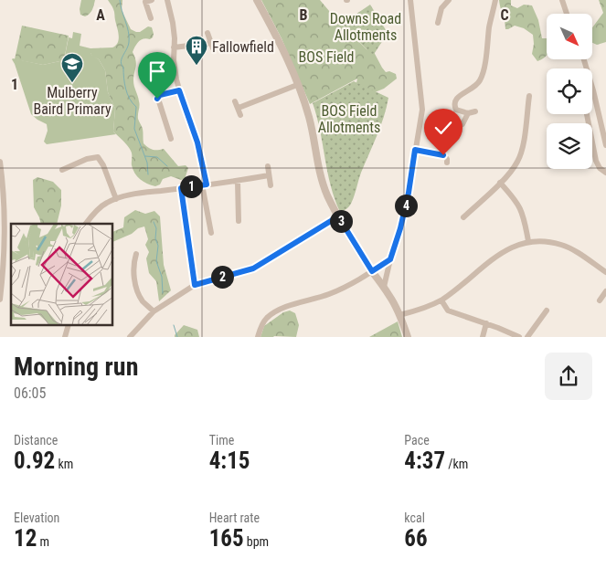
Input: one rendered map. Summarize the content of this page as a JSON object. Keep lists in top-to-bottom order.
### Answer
{
  "parks": ["Downs Road Allotments", "BOS Field", "BOS Field Allotments"],
  "places": {
    "building": ["Fallowfield"],
    "school or university": ["Mulberry Baird Primary"]
  },
  "north": "bottom right",
  "page": {
    "pins": [
      "1",
      "4",
      "3",
      "2"
    ],
    "heading": ["Morning run", "06:05"],
    "stats": [
      ["Distance", "0.92 km"],
      ["Time", "4:15"],
      ["Pace", "4:37 /km"],
      ["Elevation", "12 m"],
      ["Heart rate", "165 bpm"],
      ["kcal", "66"]
    ]
  },
  "grid": {
    "columns": ["A", "B", "C"],
    "rows": ["1"]
  }
}
